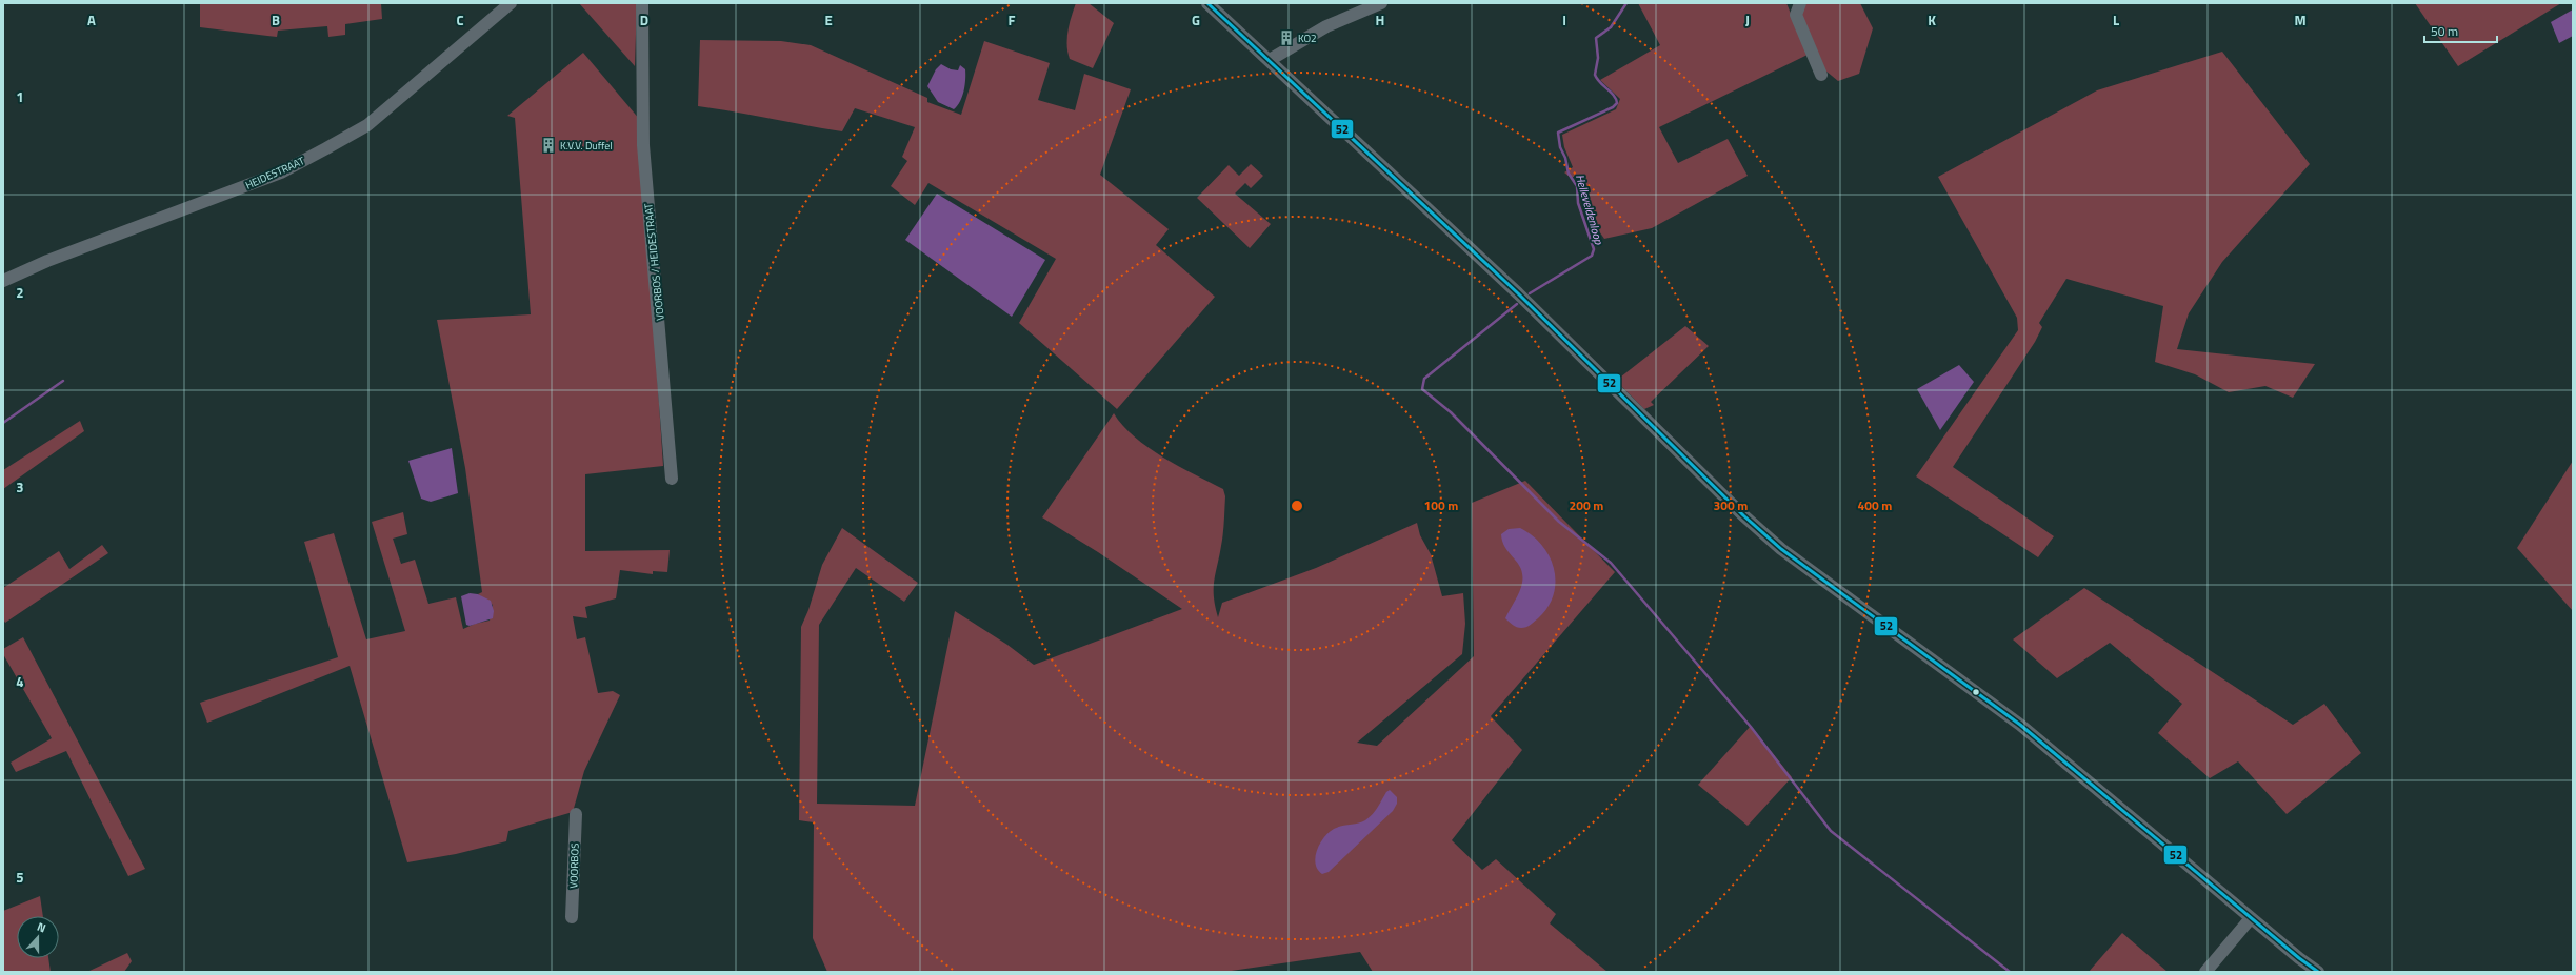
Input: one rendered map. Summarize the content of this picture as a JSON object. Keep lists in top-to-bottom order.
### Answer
{
  "streets": {
    "street": ["HEIDESTRAAT", "VOORBOS / HEIDESTRAAT", "VOORBOS"]
  },
  "water": ["Helleveldenloop"],
  "places": {
    "building": ["KO2", "K.V.V. Duffel"]
  },
  "lines": ["transit line 52"],
  "scale_bar": "50 m",
  "north": "top",
  "grid": {
    "columns": [
      "A",
      "B",
      "C",
      "D",
      "E",
      "F",
      "G",
      "H",
      "I",
      "J",
      "K",
      "L",
      "M"
    ],
    "rows": [
      "1",
      "2",
      "3",
      "4",
      "5"
    ]
  },
  "rings": [
    "100 m",
    "200 m",
    "300 m",
    "400 m"
  ]
}
